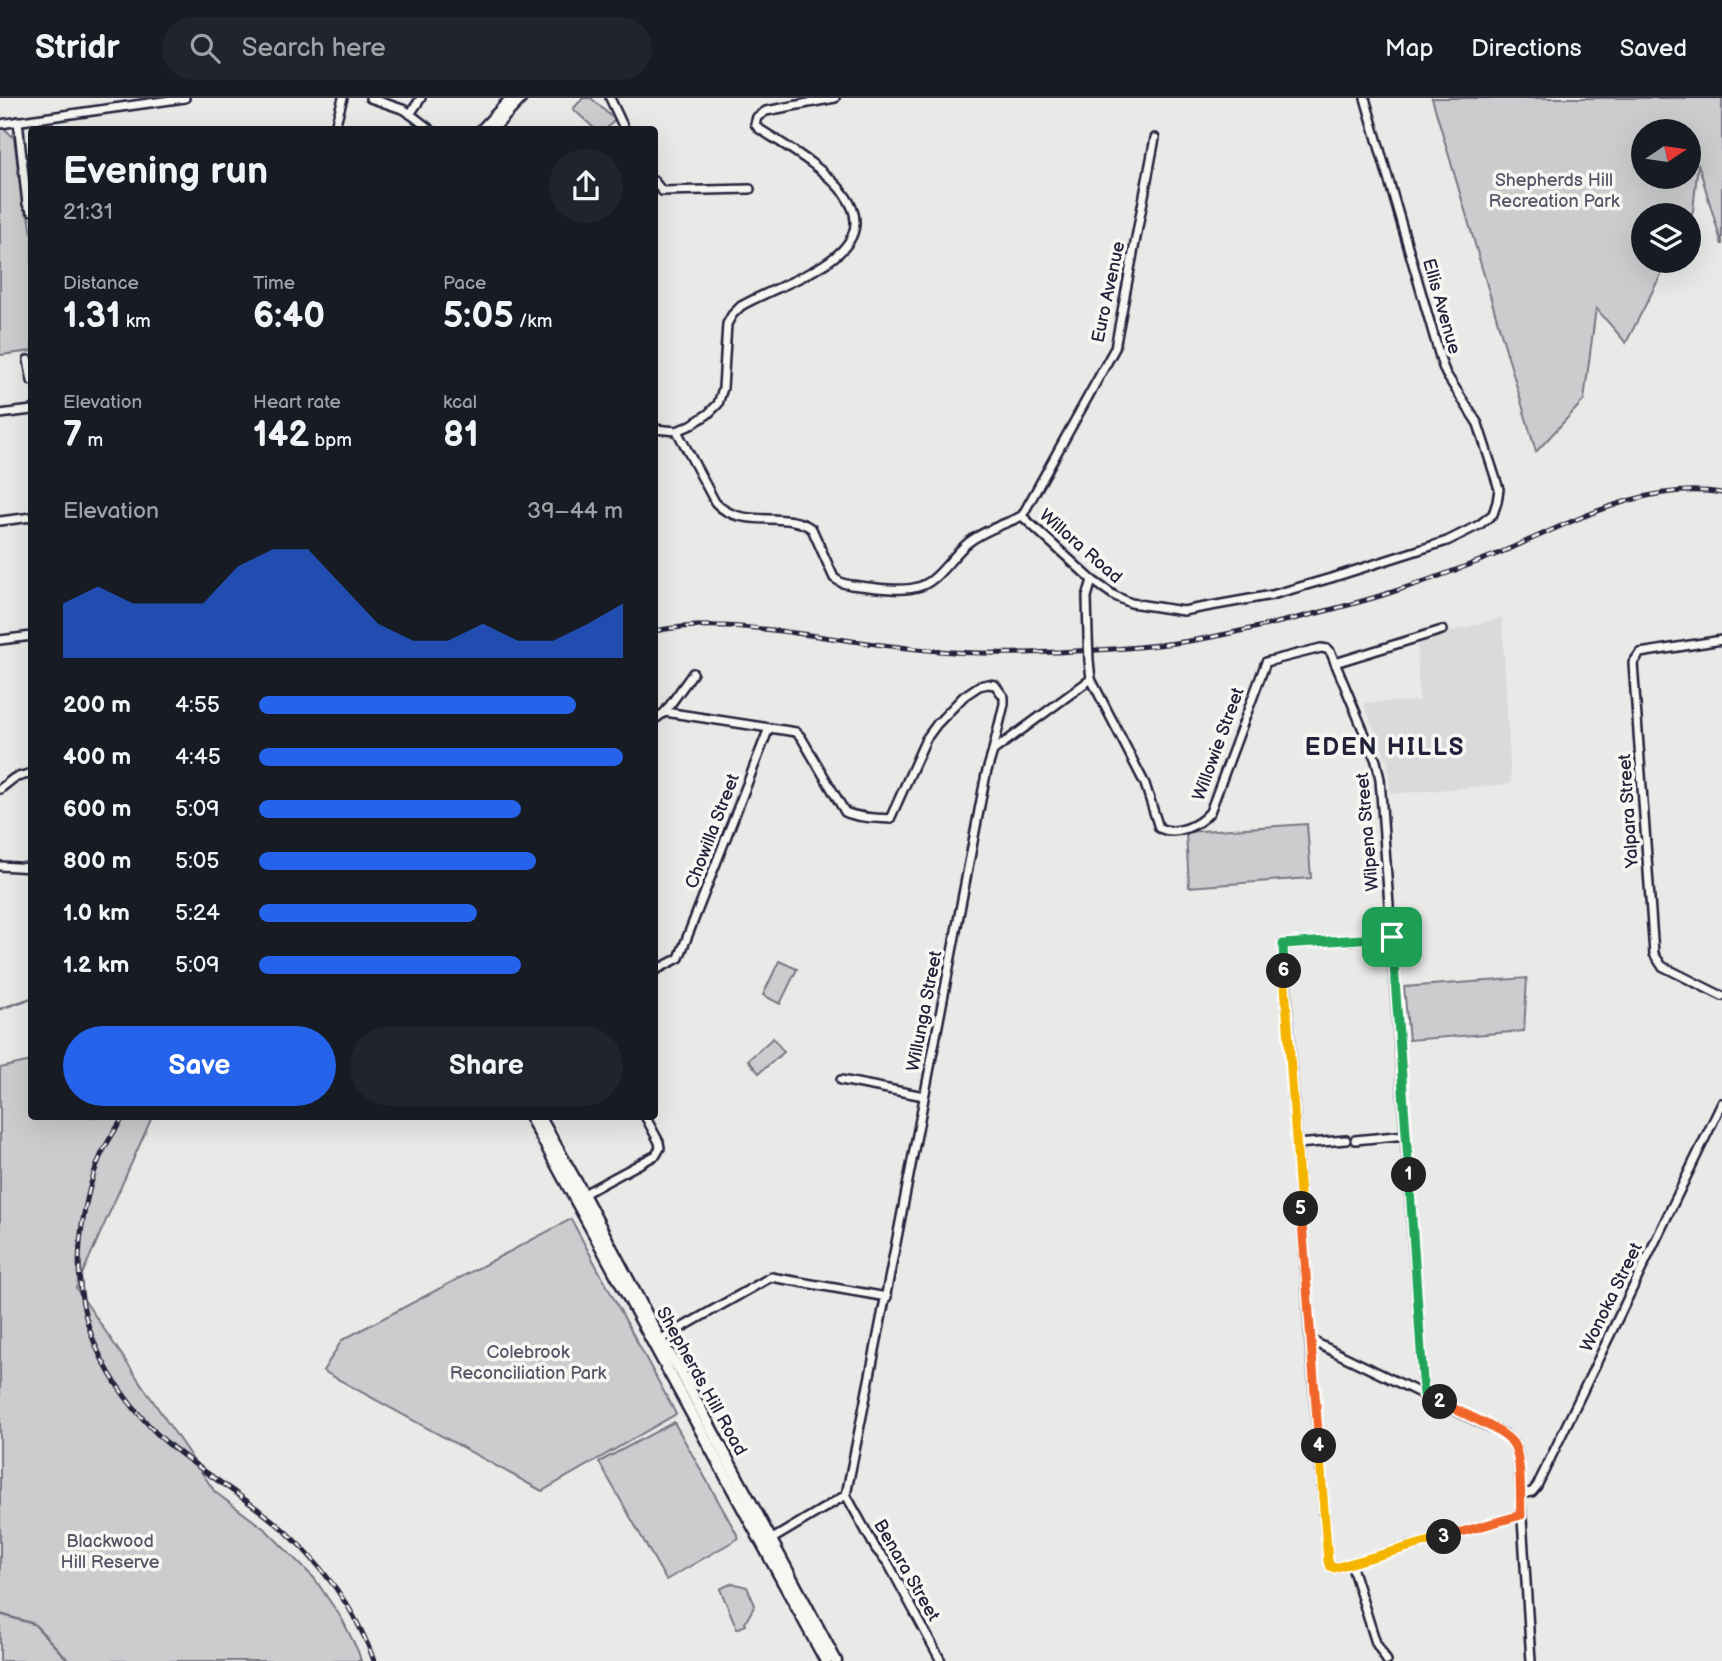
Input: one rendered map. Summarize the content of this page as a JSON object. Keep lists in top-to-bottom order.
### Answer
{
  "streets": {
    "main road": ["Shepherds Hill Road"],
    "street": [
      "Euro Avenue",
      "Ellis Avenue",
      "Willora Road",
      "Willowie Street",
      "Yalpara Street",
      "Chowilla Street",
      "Wilpena Street",
      "Willunga Street",
      "Wonoka Street",
      "Benara Street"
    ]
  },
  "crossings": [
    ["Euro Avenue", "Willora Road"],
    ["Ellis Avenue", "Willora Road"],
    ["Willowie Street", "Wilpena Street"],
    ["Chowilla Street", "Willunga Street"],
    ["Willunga Street", "Benara Street"]
  ],
  "districts": ["EDEN HILLS"],
  "parks": ["Shepherds Hill Recreation Park", "Colebrook Reconciliation Park", "Blackwood Hill Reserve"],
  "north": "right",
  "page": {
    "header": "Stridr",
    "search": "Search here",
    "nav": ["Map", "Directions", "Saved"],
    "heading": ["Evening run", "21:31"],
    "stats": [
      ["Distance", "1.31 km"],
      ["Time", "6:40"],
      ["Pace", "5:05 /km"],
      ["Elevation", "7 m"],
      ["Heart rate", "142 bpm"],
      ["kcal", "81"]
    ],
    "chart": ["Elevation", "39–44 m"],
    "list": [
      {
        "name": "200 m",
        "note": "4:55"
      },
      {
        "name": "400 m",
        "note": "4:45"
      },
      {
        "name": "600 m",
        "note": "5:09"
      },
      {
        "name": "800 m",
        "note": "5:05"
      },
      {
        "name": "1.0 km",
        "note": "5:24"
      },
      {
        "name": "1.2 km",
        "note": "5:09"
      }
    ],
    "pins": [
      "6",
      "1",
      "5",
      "2",
      "4",
      "3"
    ],
    "buttons": ["Save", "Share"]
  }
}
